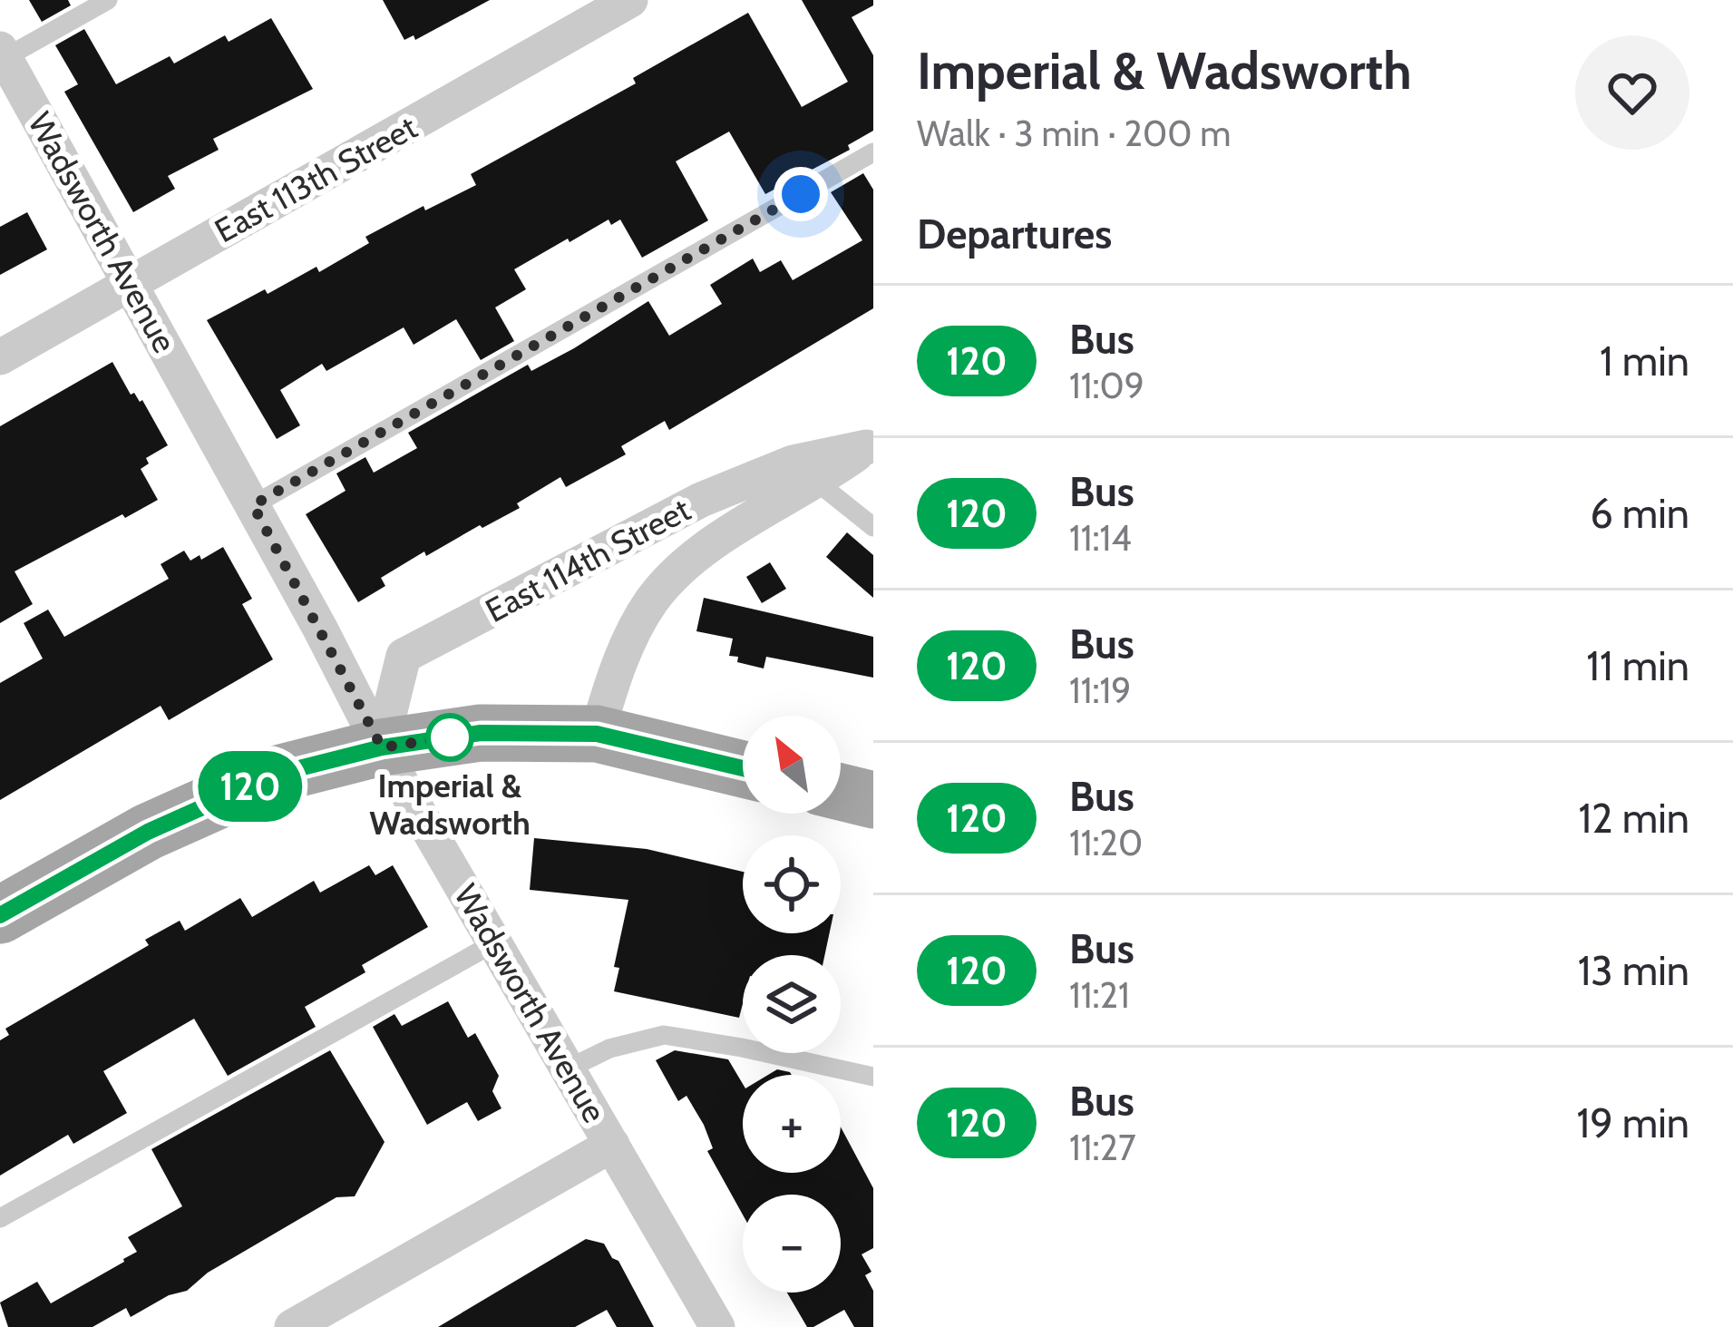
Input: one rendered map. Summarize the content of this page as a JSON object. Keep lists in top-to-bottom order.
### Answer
{
  "streets": {
    "street": ["East 113th Street", "Wadsworth Avenue", "East 114th Street"]
  },
  "crossings": [
    ["East 113th Street", "Wadsworth Avenue"],
    ["Wadsworth Avenue", "East 114th Street"]
  ],
  "places": ["Imperial & Wadsworth"],
  "lines": ["bus line 120"],
  "north": "top left",
  "page": {
    "on_map": "120",
    "heading": [
      ["Imperial & Wadsworth", "Walk · 3 min · 200 m"],
      "Departures"
    ],
    "list": [
      {
        "mark": "120",
        "name": "Bus",
        "note": "11:09",
        "value": "1 min"
      },
      {
        "mark": "120",
        "name": "Bus",
        "note": "11:14",
        "value": "6 min"
      },
      {
        "mark": "120",
        "name": "Bus",
        "note": "11:19",
        "value": "11 min"
      },
      {
        "mark": "120",
        "name": "Bus",
        "note": "11:20",
        "value": "12 min"
      },
      {
        "mark": "120",
        "name": "Bus",
        "note": "11:21",
        "value": "13 min"
      },
      {
        "mark": "120",
        "name": "Bus",
        "note": "11:27",
        "value": "19 min"
      }
    ],
    "map_buttons": ["+", "−"]
  }
}
